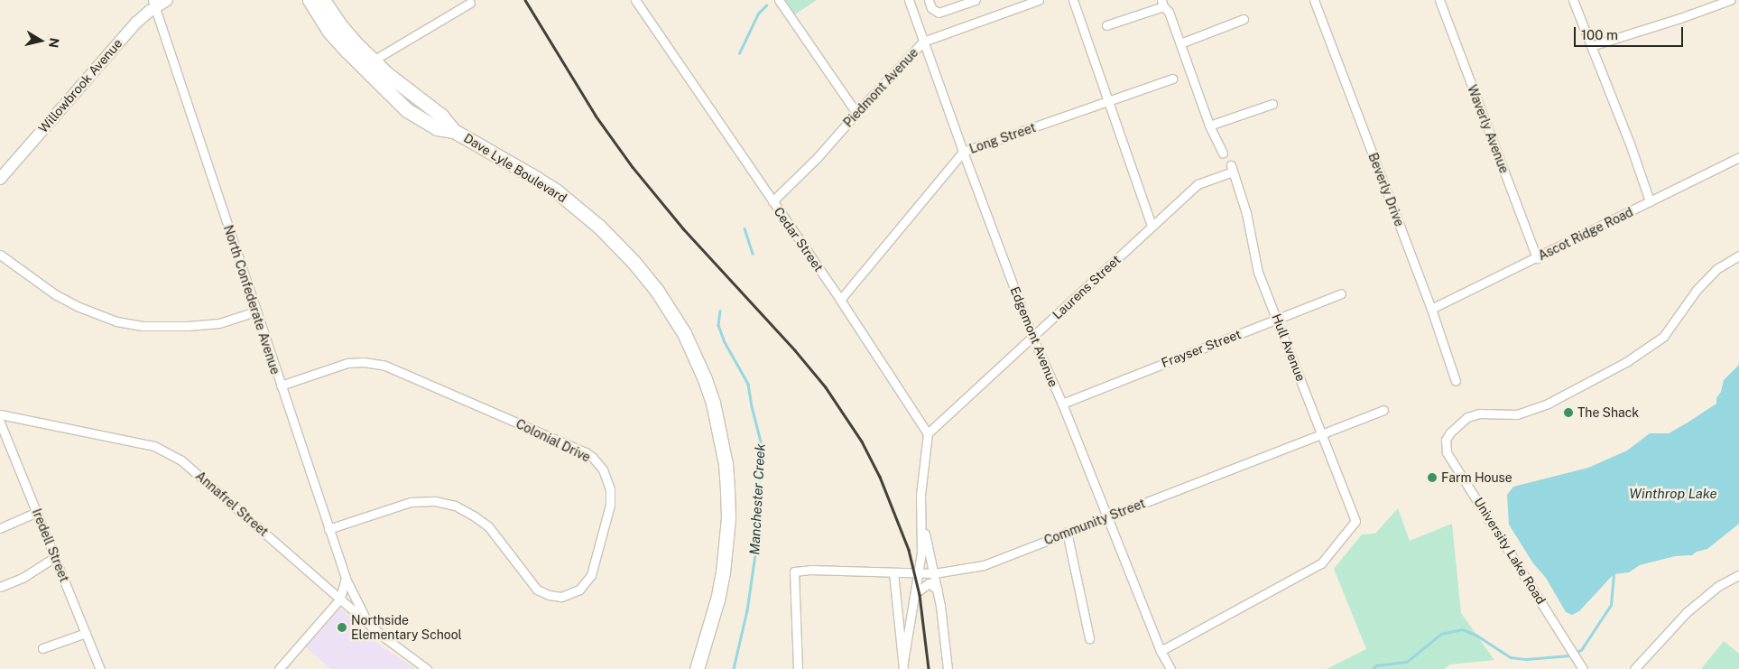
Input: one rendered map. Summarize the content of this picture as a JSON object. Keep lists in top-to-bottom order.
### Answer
{
  "streets": {
    "main road": ["Dave Lyle Boulevard"],
    "street": [
      "Willowbrook Avenue",
      "Piedmont Avenue",
      "Waverly Avenue",
      "Long Street",
      "Beverly Drive",
      "Ascot Ridge Road",
      "Cedar Street",
      "Laurens Street",
      "North Confederate Avenue",
      "Edgemont Avenue",
      "Hull Avenue",
      "Frayser Street",
      "Colonial Drive",
      "Annafrel Street",
      "Community Street",
      "Iredell Street",
      "University Lake Road"
    ]
  },
  "crossings": [
    ["Willowbrook Avenue", "North Confederate Avenue"],
    ["Piedmont Avenue", "Cedar Street"],
    ["Piedmont Avenue", "Edgemont Avenue"],
    ["Waverly Avenue", "Ascot Ridge Road"],
    ["Long Street", "Cedar Street"],
    ["Long Street", "Edgemont Avenue"],
    ["Beverly Drive", "Ascot Ridge Road"],
    ["Cedar Street", "Laurens Street"],
    ["Laurens Street", "Edgemont Avenue"],
    ["Laurens Street", "Hull Avenue"],
    ["North Confederate Avenue", "Colonial Drive"],
    ["North Confederate Avenue", "Annafrel Street"],
    ["Edgemont Avenue", "Hull Avenue"],
    ["Edgemont Avenue", "Frayser Street"],
    ["Edgemont Avenue", "Community Street"],
    ["Hull Avenue", "Frayser Street"],
    ["Hull Avenue", "Community Street"]
  ],
  "water": ["Winthrop Lake", "Manchester Creek"],
  "places": ["The Shack", "Farm House", "Northside Elementary School"],
  "scale_bar": "100 m",
  "north": "right"
}
